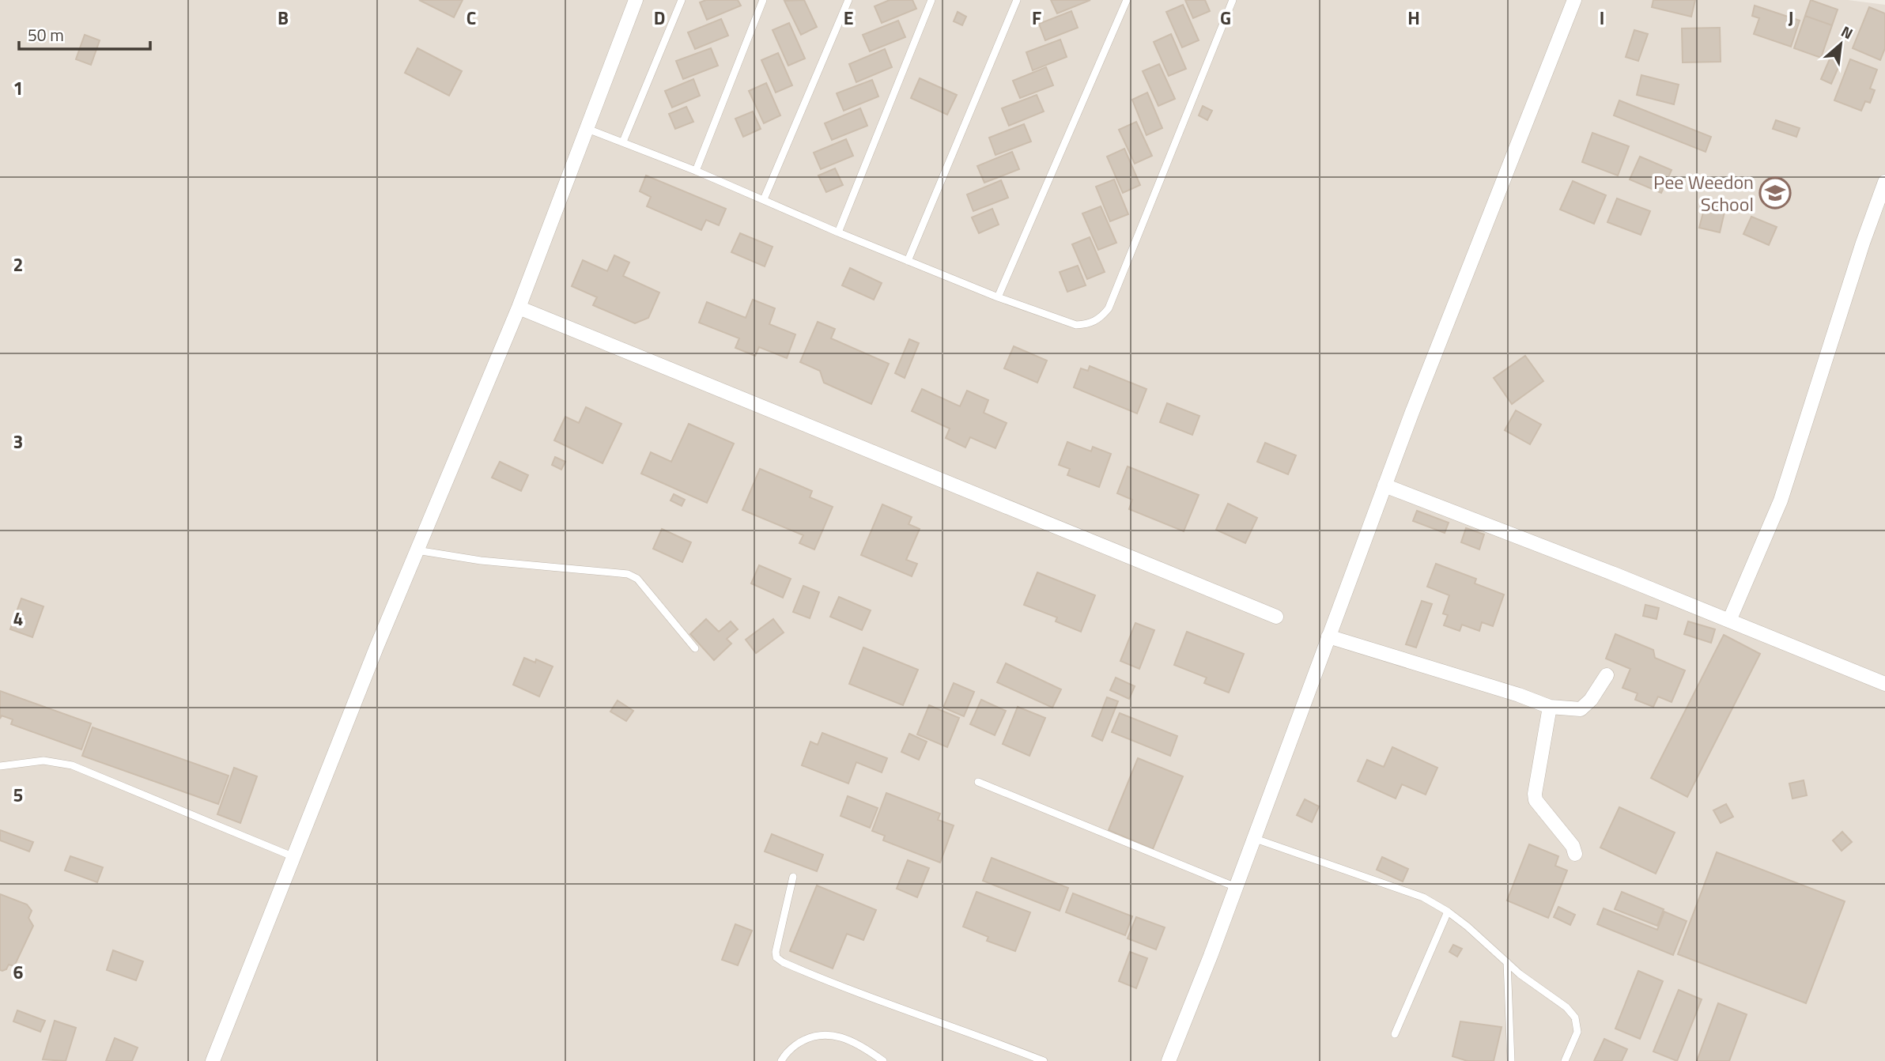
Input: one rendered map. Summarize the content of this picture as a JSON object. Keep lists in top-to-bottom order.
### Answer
{
  "places": {
    "school or university": ["Pee Weedon School"]
  },
  "scale_bar": "50 m",
  "north": "top right",
  "grid": {
    "columns": [
      "B",
      "C",
      "D",
      "E",
      "F",
      "G",
      "H",
      "I",
      "J"
    ],
    "rows": [
      "1",
      "2",
      "3",
      "4",
      "5",
      "6"
    ]
  }
}
